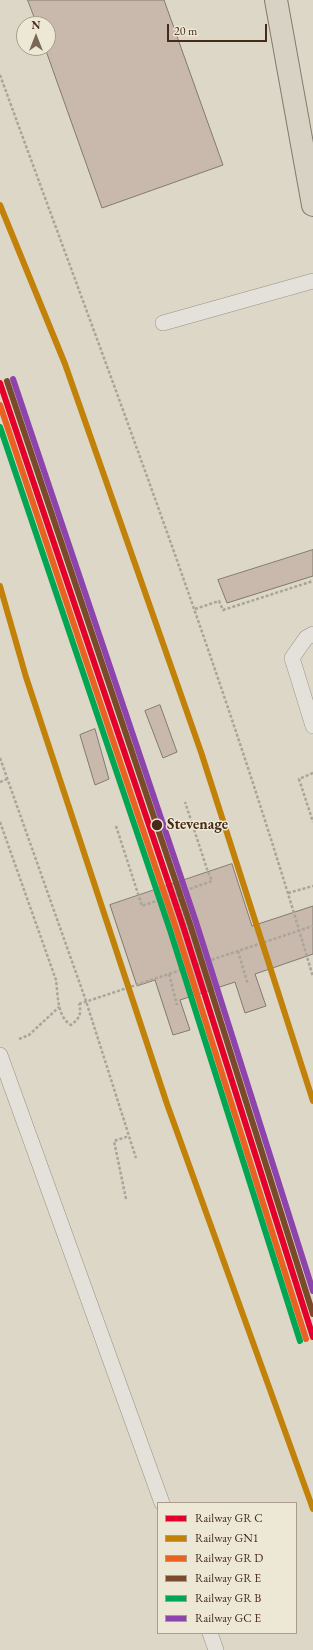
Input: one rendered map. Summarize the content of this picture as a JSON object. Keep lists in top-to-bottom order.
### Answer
{
  "places": ["Stevenage"],
  "lines": ["rail line GN1"],
  "legend": [
    "Railway GR C",
    "Railway GN1",
    "Railway GR D",
    "Railway GR E",
    "Railway GR B",
    "Railway GC E"
  ],
  "scale_bar": "20 m",
  "north": "top"
}
